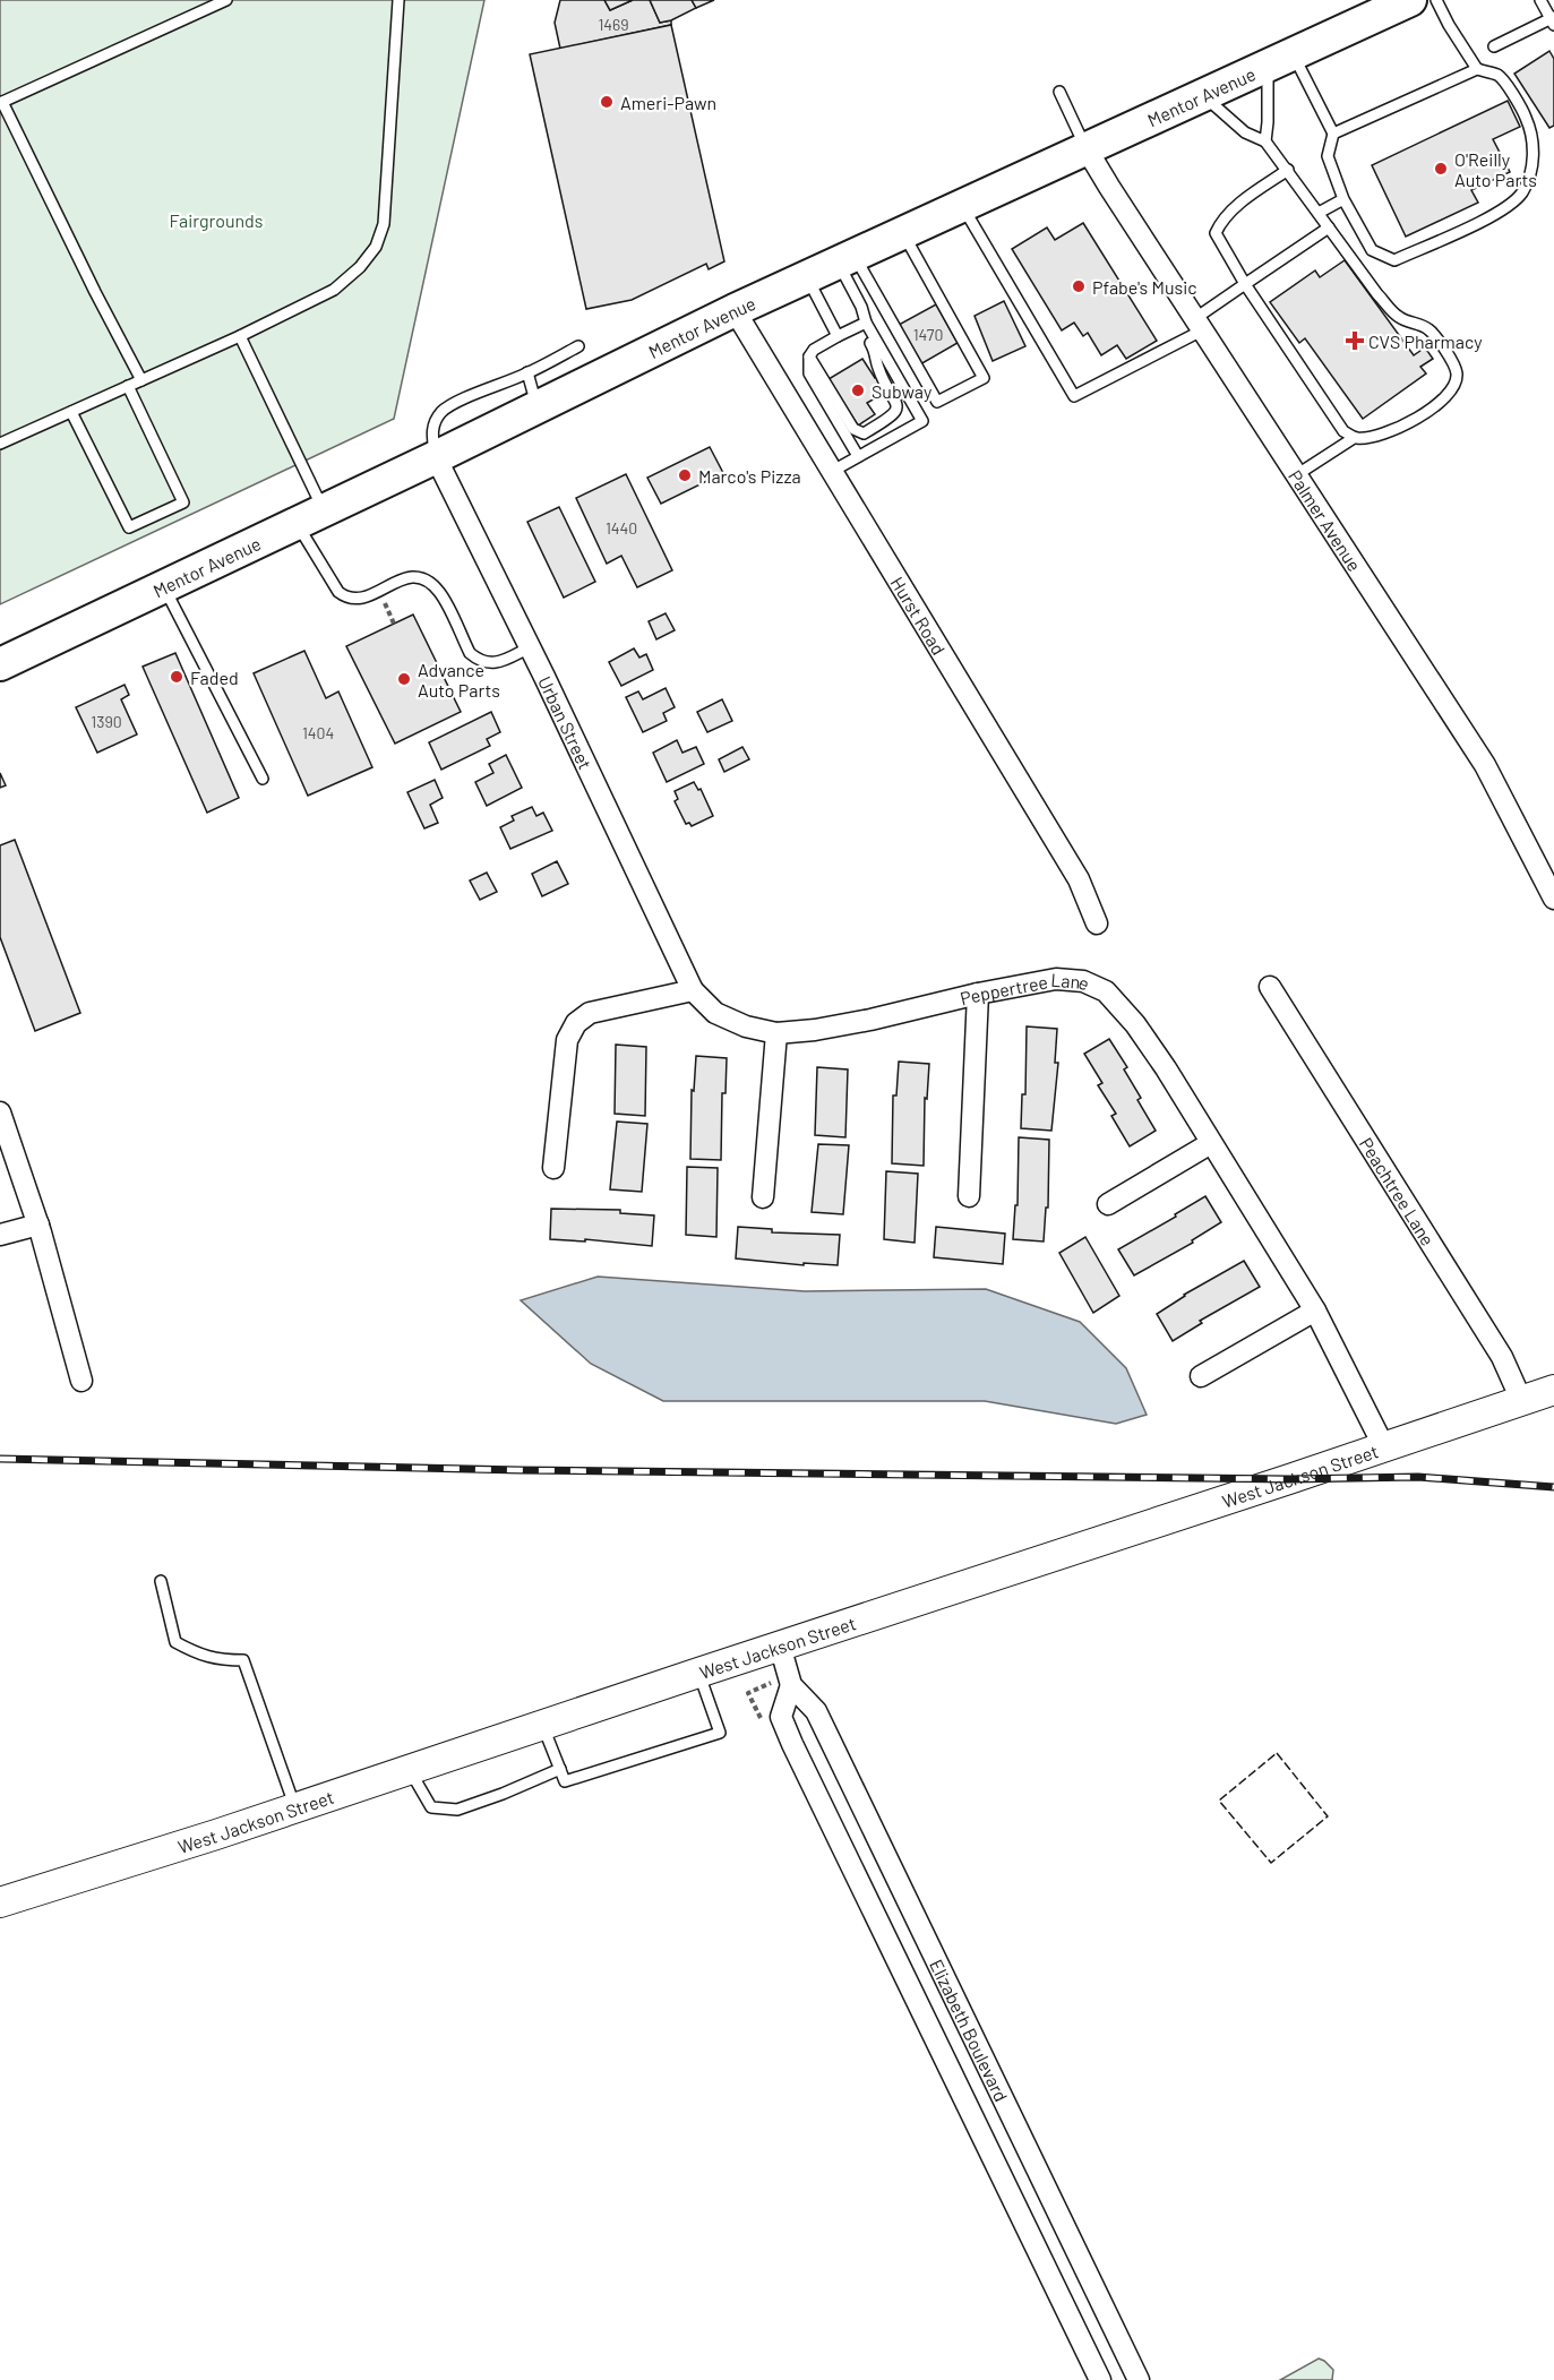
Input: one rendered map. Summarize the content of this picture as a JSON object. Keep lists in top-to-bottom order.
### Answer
{
  "streets": {
    "main road": ["Mentor Avenue"],
    "street": [
      "Palmer Avenue",
      "Hurst Road",
      "Urban Street",
      "Peppertree Lane",
      "Peachtree Lane",
      "West Jackson Street",
      "Elizabeth Boulevard"
    ]
  },
  "crossings": [
    ["Mentor Avenue", "Palmer Avenue"],
    ["Mentor Avenue", "Hurst Road"],
    ["Mentor Avenue", "Urban Street"],
    ["Urban Street", "Peppertree Lane"],
    ["Peppertree Lane", "West Jackson Street"],
    ["Peachtree Lane", "West Jackson Street"],
    ["West Jackson Street", "Elizabeth Boulevard"]
  ],
  "parks": ["Fairgrounds"],
  "places": {
    "other": [
      "Ameri-Pawn",
      "O'Reilly Auto Parts",
      "Pfabe's Music",
      "Subway",
      "Marco's Pizza",
      "Faded",
      "Advance Auto Parts"
    ],
    "health": ["CVS Pharmacy"]
  },
  "house_numbers": [
    "1469",
    "1470",
    "1440",
    "1390",
    "1404"
  ]
}
